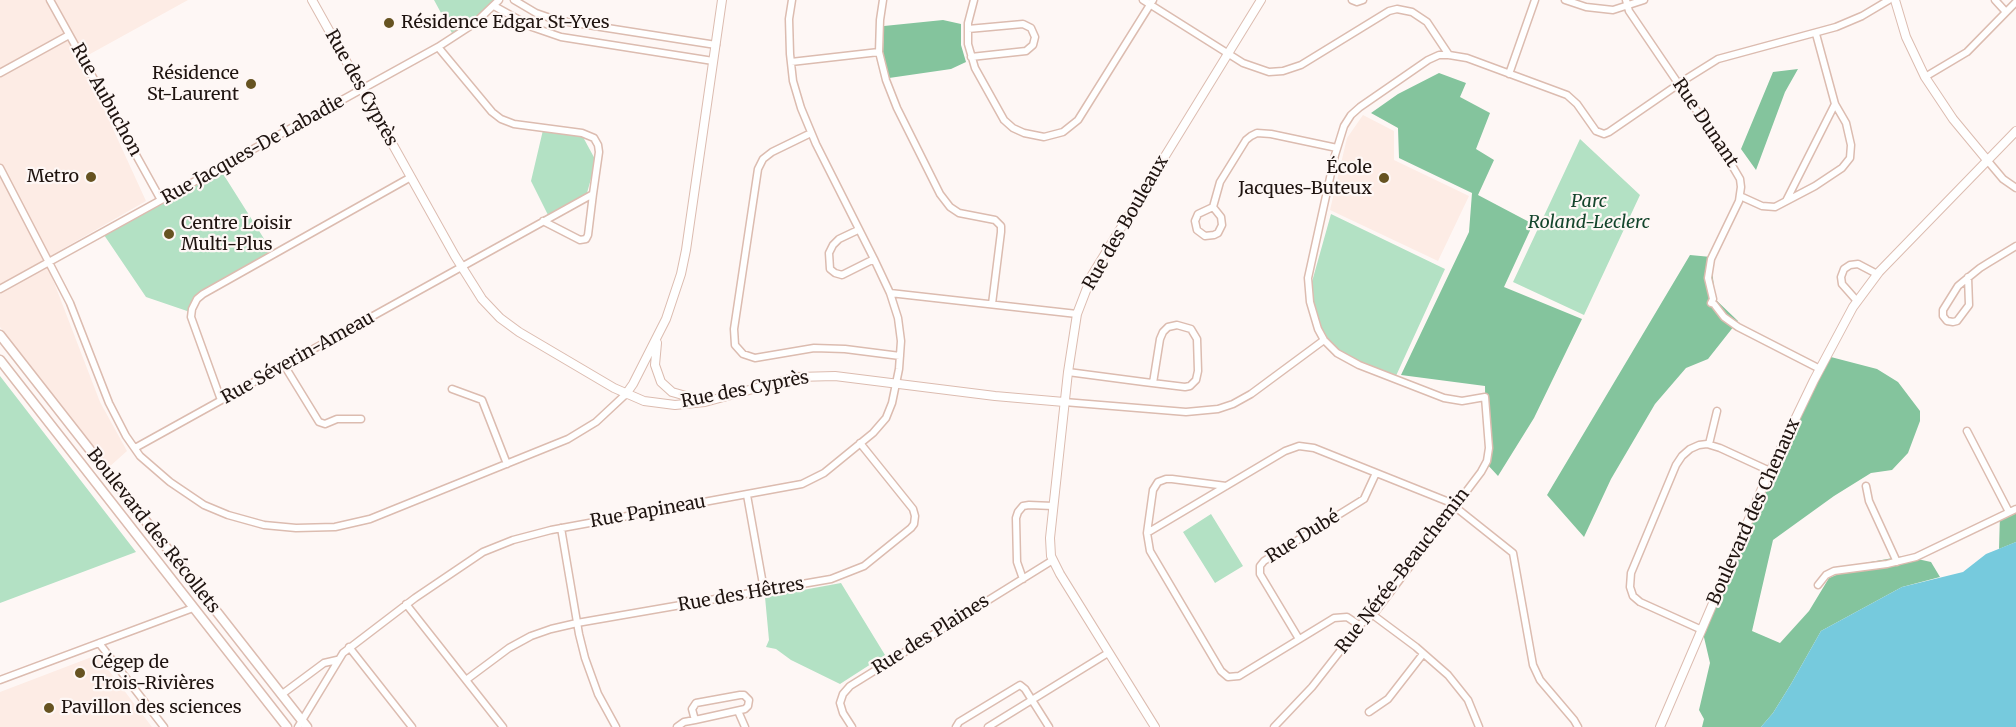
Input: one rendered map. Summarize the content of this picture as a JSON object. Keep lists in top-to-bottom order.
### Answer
{
  "streets": {
    "main road": ["Boulevard des Récollets"],
    "street": [
      "Rue des Cyprès",
      "Rue Aubuchon",
      "Rue Dunant",
      "Rue Jacques-De Labadie",
      "Rue des Bouleaux",
      "Rue Séverin-Ameau",
      "Rue Papineau",
      "Boulevard des Chenaux",
      "Rue Dubé",
      "Rue Nérée-Beauchemin",
      "Rue des Hêtres",
      "Rue des Plaines"
    ]
  },
  "crossings": [
    ["Rue des Cyprès", "Rue Jacques-De Labadie"],
    ["Rue des Cyprès", "Rue des Bouleaux"],
    ["Rue des Cyprès", "Rue Séverin-Ameau"],
    ["Rue des Cyprès", "Rue Papineau"],
    ["Rue des Cyprès", "Rue Nérée-Beauchemin"],
    ["Rue Aubuchon", "Rue Jacques-De Labadie"],
    ["Rue des Bouleaux", "Rue des Plaines"],
    ["Rue Papineau", "Boulevard des Récollets"],
    ["Rue Papineau", "Rue des Hêtres"]
  ],
  "parks": ["Parc Roland-Leclerc"],
  "places": [
    "Résidence Edgar St-Yves",
    "Résidence St-Laurent",
    "Metro",
    "École Jacques-Buteux",
    "Centre Loisir Multi-Plus",
    "Cégep de Trois-Rivières",
    "Pavillon des sciences"
  ]
}
